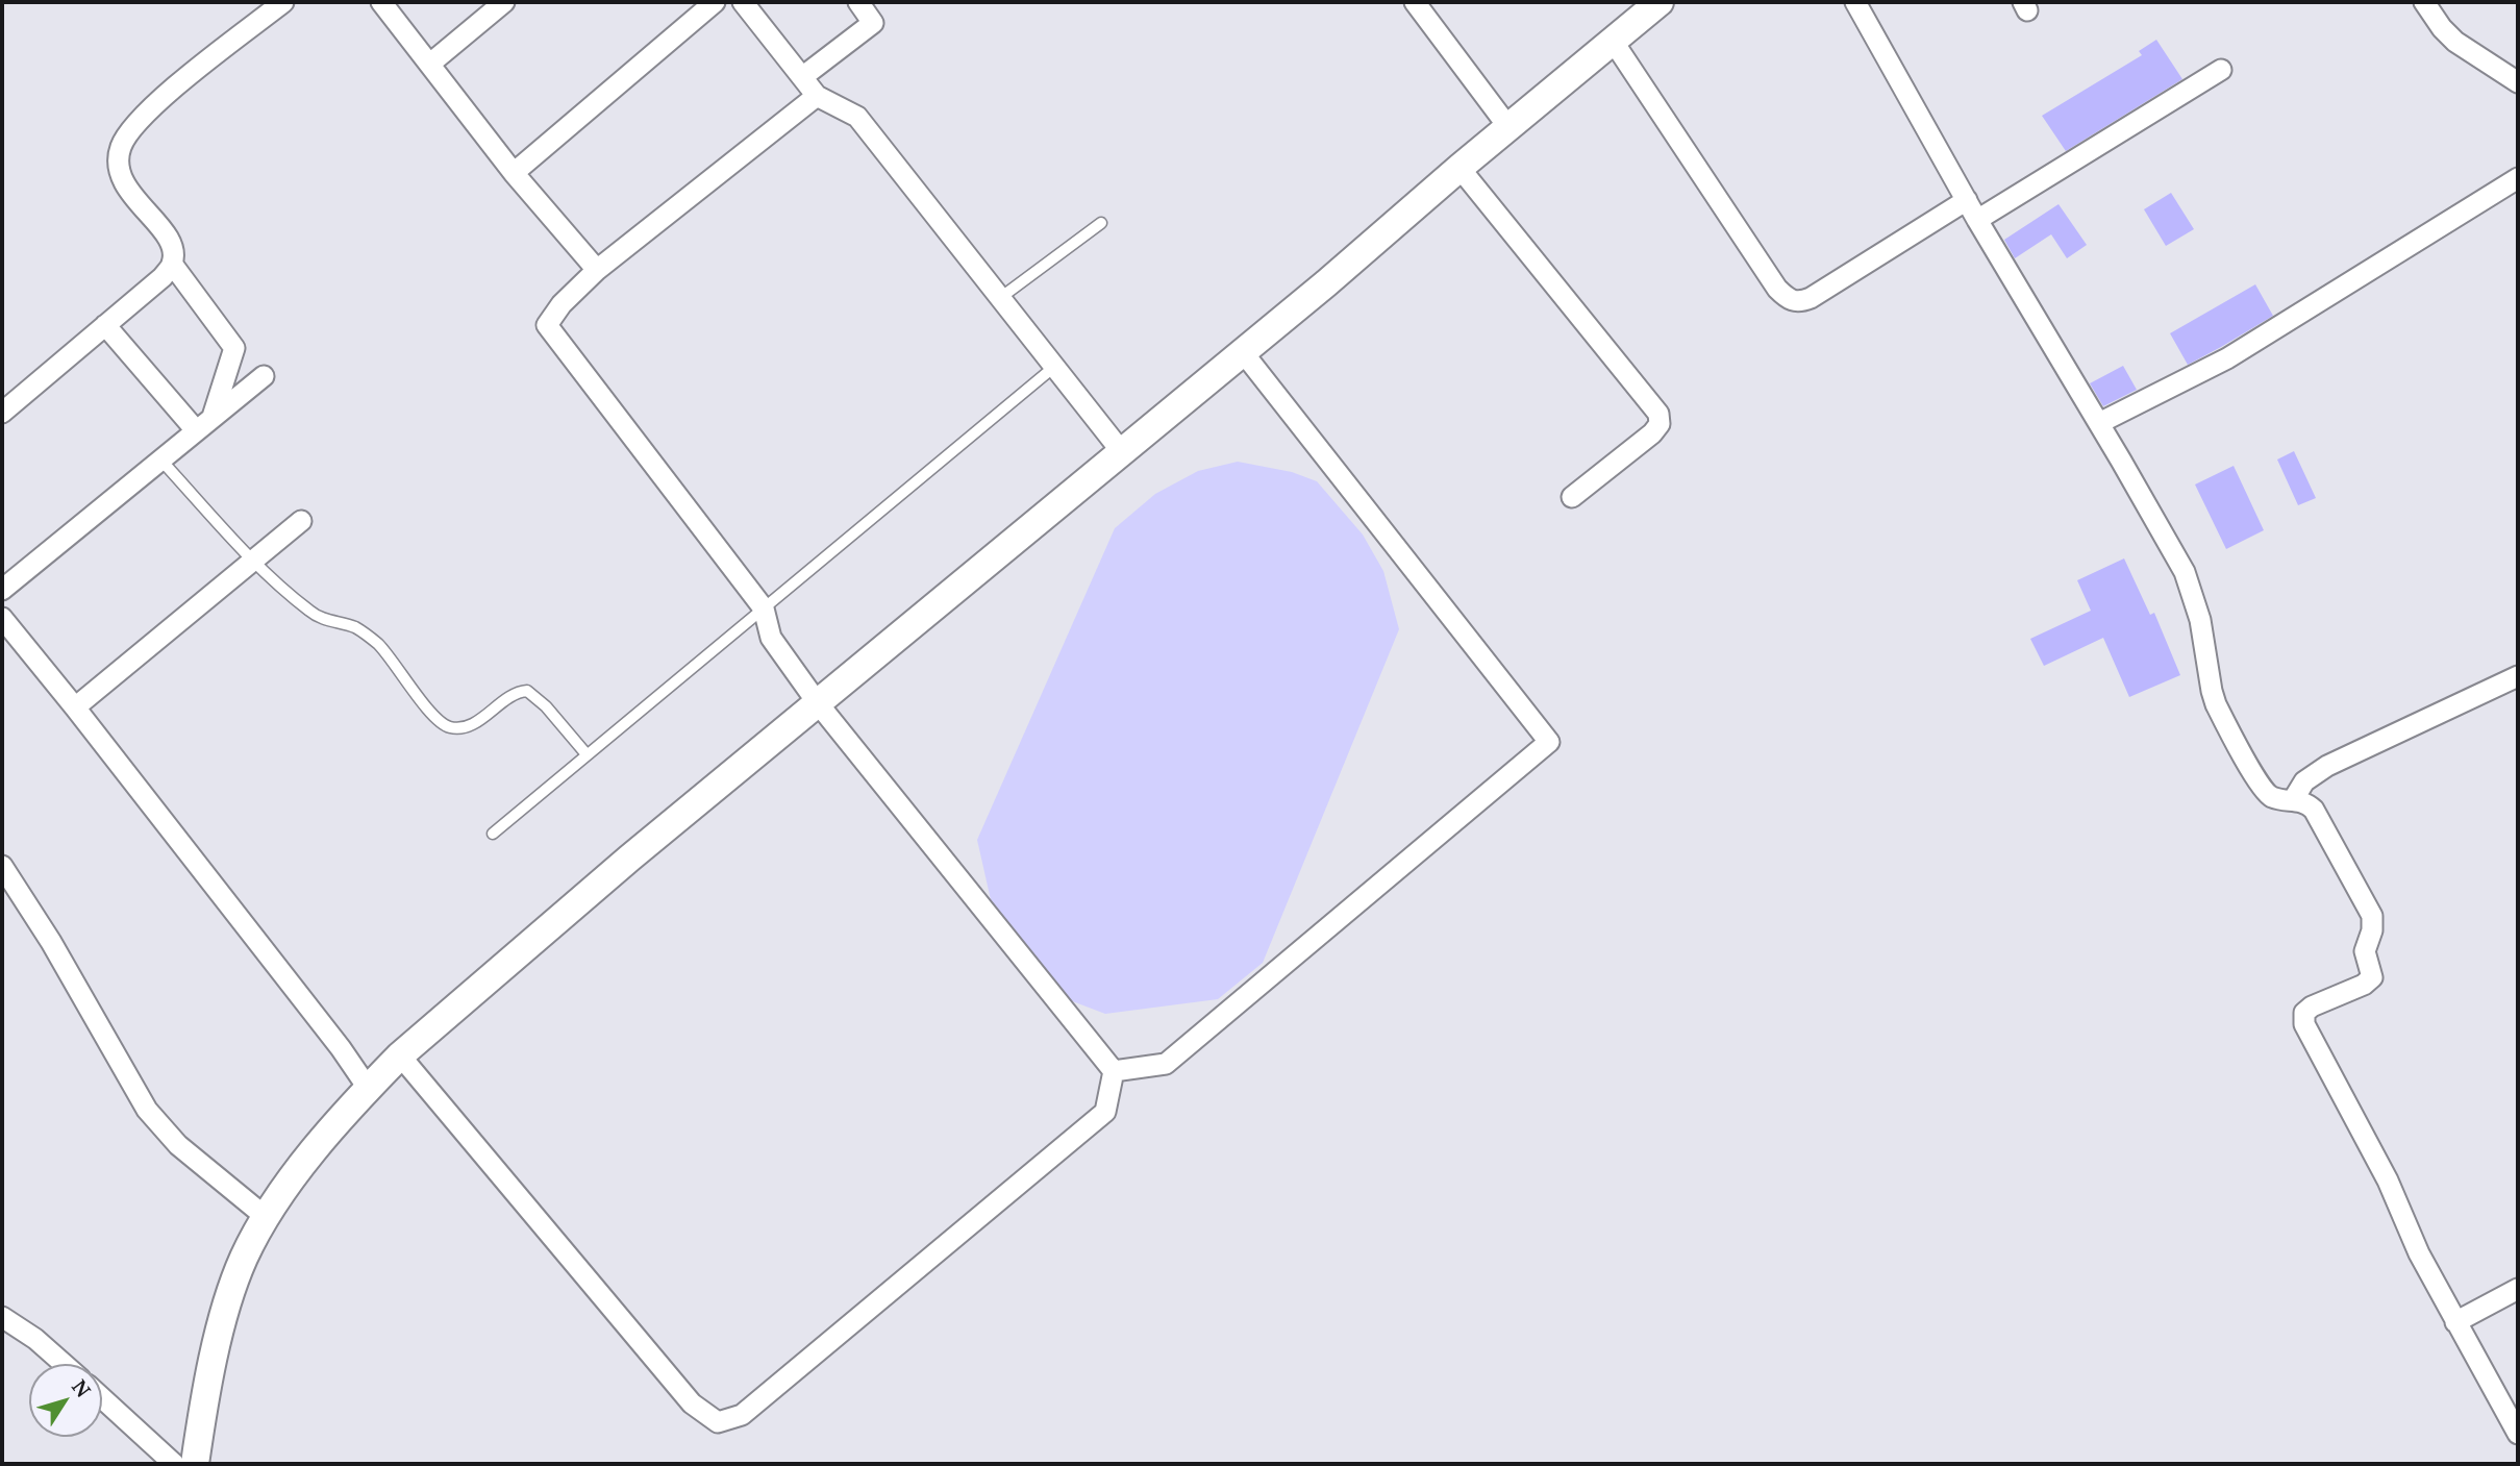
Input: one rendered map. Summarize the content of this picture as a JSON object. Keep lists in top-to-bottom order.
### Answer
{
  "north": "top right"
}
